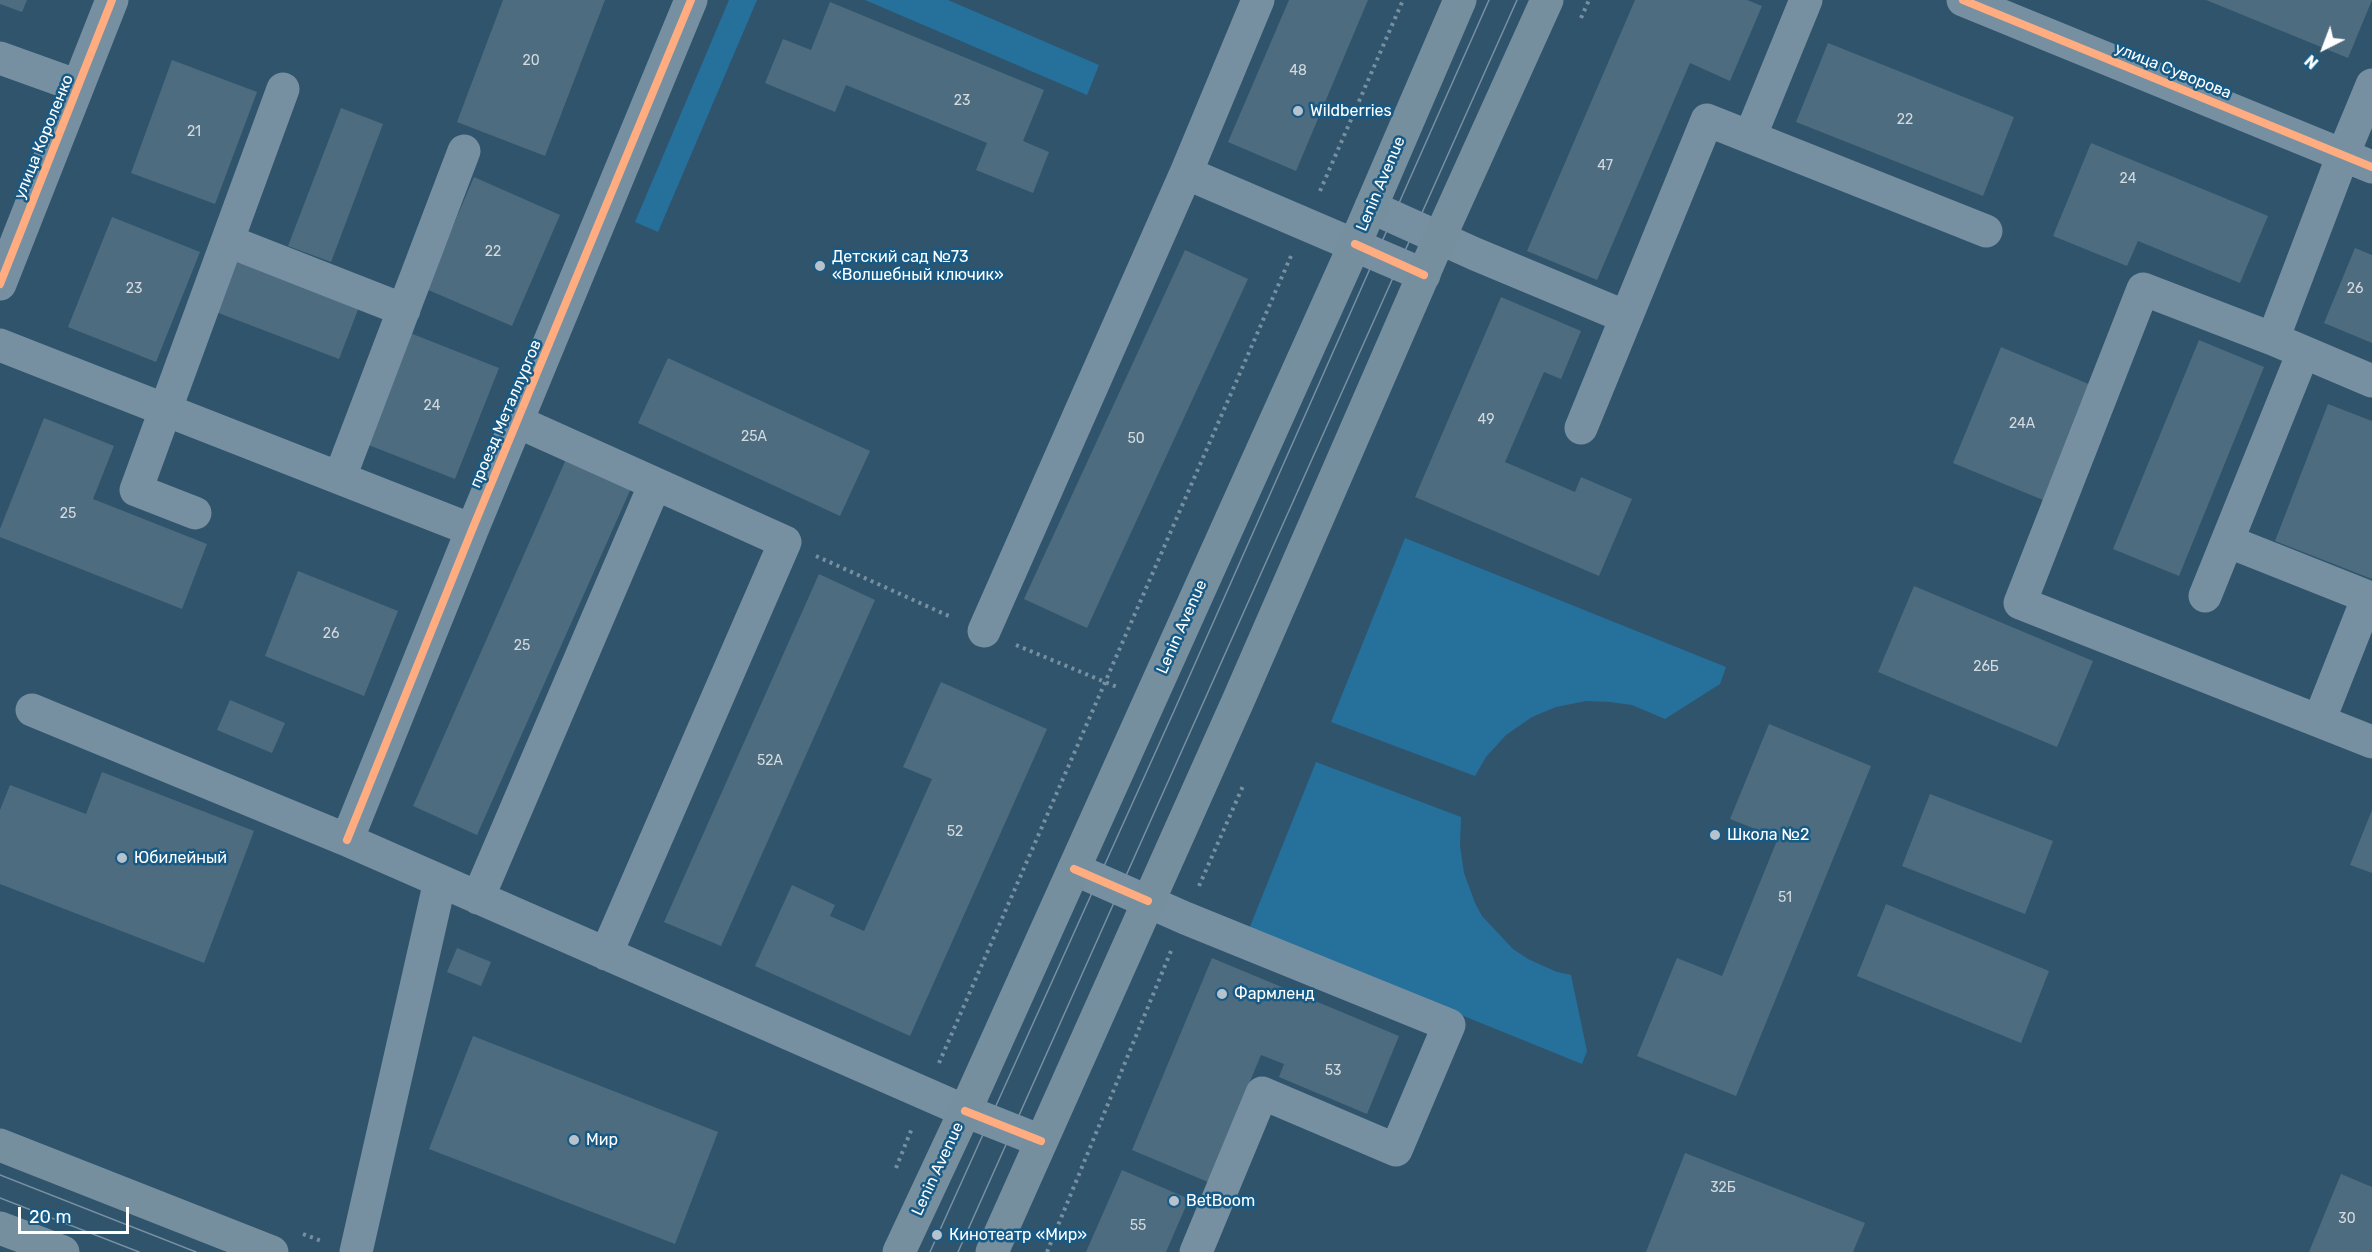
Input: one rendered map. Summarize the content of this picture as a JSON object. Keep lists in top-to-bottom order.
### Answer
{
  "streets": {
    "main road": ["Lenin Avenue"],
    "street": ["улица Суворова", "улица Короленко", "проезд Металлургов"]
  },
  "places": [
    "Wildberries",
    "Детский сад №73 «Волшебный ключик»",
    "Школа №2",
    "Юбилейный",
    "Фармленд",
    "Мир",
    "BetBoom",
    "Кинотеатр «Мир»"
  ],
  "house_numbers": [
    "20",
    "48",
    "23",
    "22",
    "21",
    "47",
    "24",
    "22",
    "23",
    "26",
    "24",
    "49",
    "24А",
    "25А",
    "50",
    "25",
    "26",
    "25",
    "26Б",
    "52А",
    "52",
    "51",
    "53",
    "32Б",
    "30",
    "55"
  ],
  "scale_bar": "20 m",
  "north": "bottom left"
}
